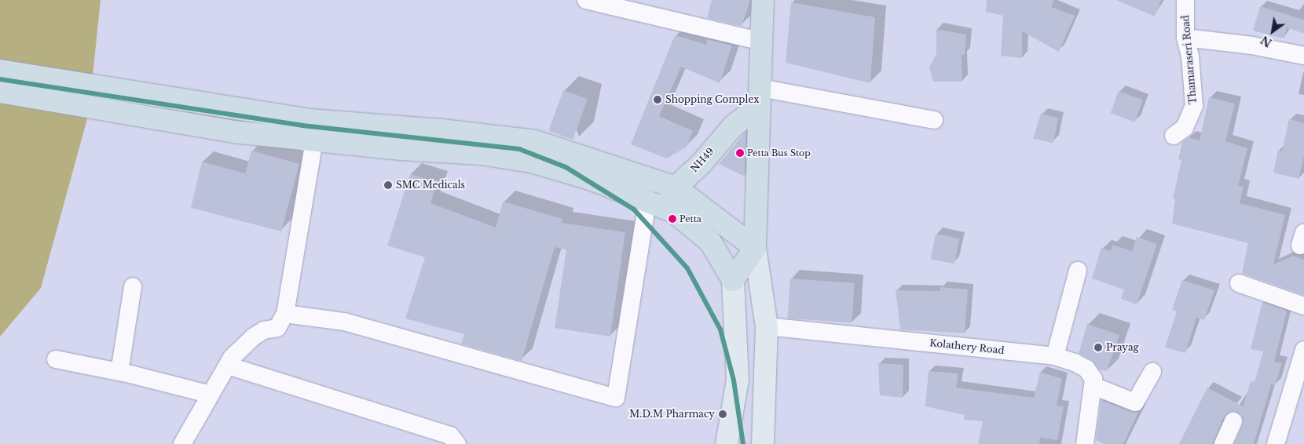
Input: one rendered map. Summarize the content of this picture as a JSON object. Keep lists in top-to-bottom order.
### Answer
{
  "streets": {
    "highway": ["NH49"],
    "street": ["Thamaraseri Road", "Kolathery Road"]
  },
  "places": [
    "Shopping Complex",
    "Petta Bus Stop",
    "SMC Medicals",
    "Petta",
    "Prayag",
    "M.D.M Pharmacy"
  ],
  "north": "bottom left"
}
